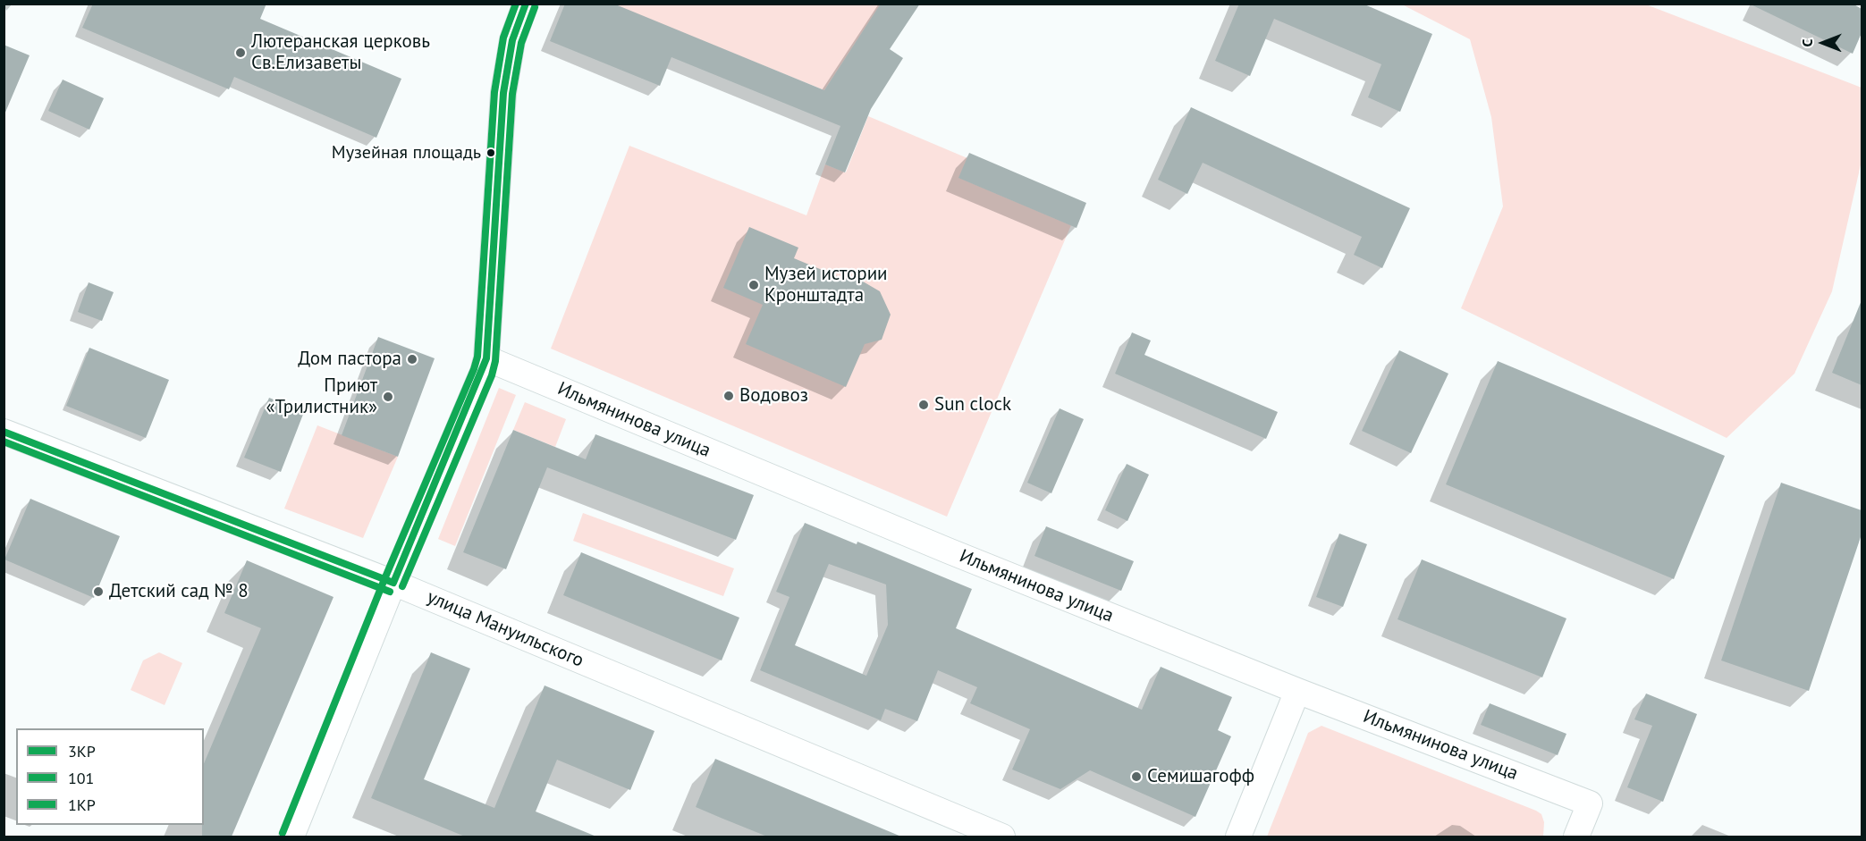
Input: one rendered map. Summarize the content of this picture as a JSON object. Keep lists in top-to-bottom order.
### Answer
{
  "streets": {
    "street": ["Ильмянинова улица", "улица Мануильского"]
  },
  "places": [
    "Лютеранская церковь Св.Елизаветы",
    "Музейная площадь",
    "Музей истории Кронштадта",
    "Дом пастора",
    "Водовоз",
    "Приют «Трилистник»",
    "Sun clock",
    "Детский сад № 8",
    "Семишагофф"
  ],
  "lines": ["transit line 3КР", "transit line 1КР", "transit line 101"],
  "legend": ["3КР", "101", "1КР"],
  "north": "left"
}
